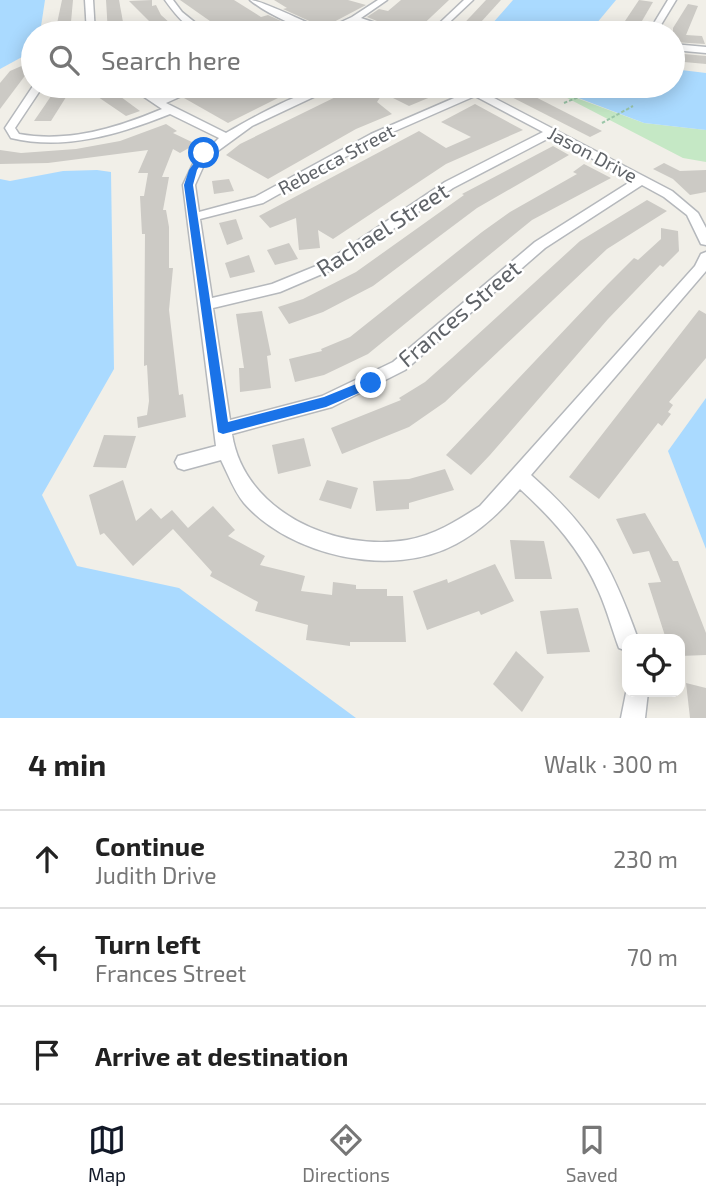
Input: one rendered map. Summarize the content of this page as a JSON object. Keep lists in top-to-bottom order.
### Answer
{
  "streets": {
    "street": [
      "Jason Drive",
      "Rebecca Street",
      "Rachael Street",
      "Frances Street"
    ]
  },
  "crossings": [
    ["Jason Drive", "Rachael Street"],
    ["Jason Drive", "Frances Street"]
  ],
  "page": {
    "search": "Search here",
    "heading": ["4 min", "Walk · 300 m"],
    "list": [
      ["Continue", "Judith Drive", "230 m"],
      ["Turn left", "Frances Street", "70 m"],
      "Arrive at destination"
    ],
    "nav": ["Map", "Directions", "Saved"]
  }
}
